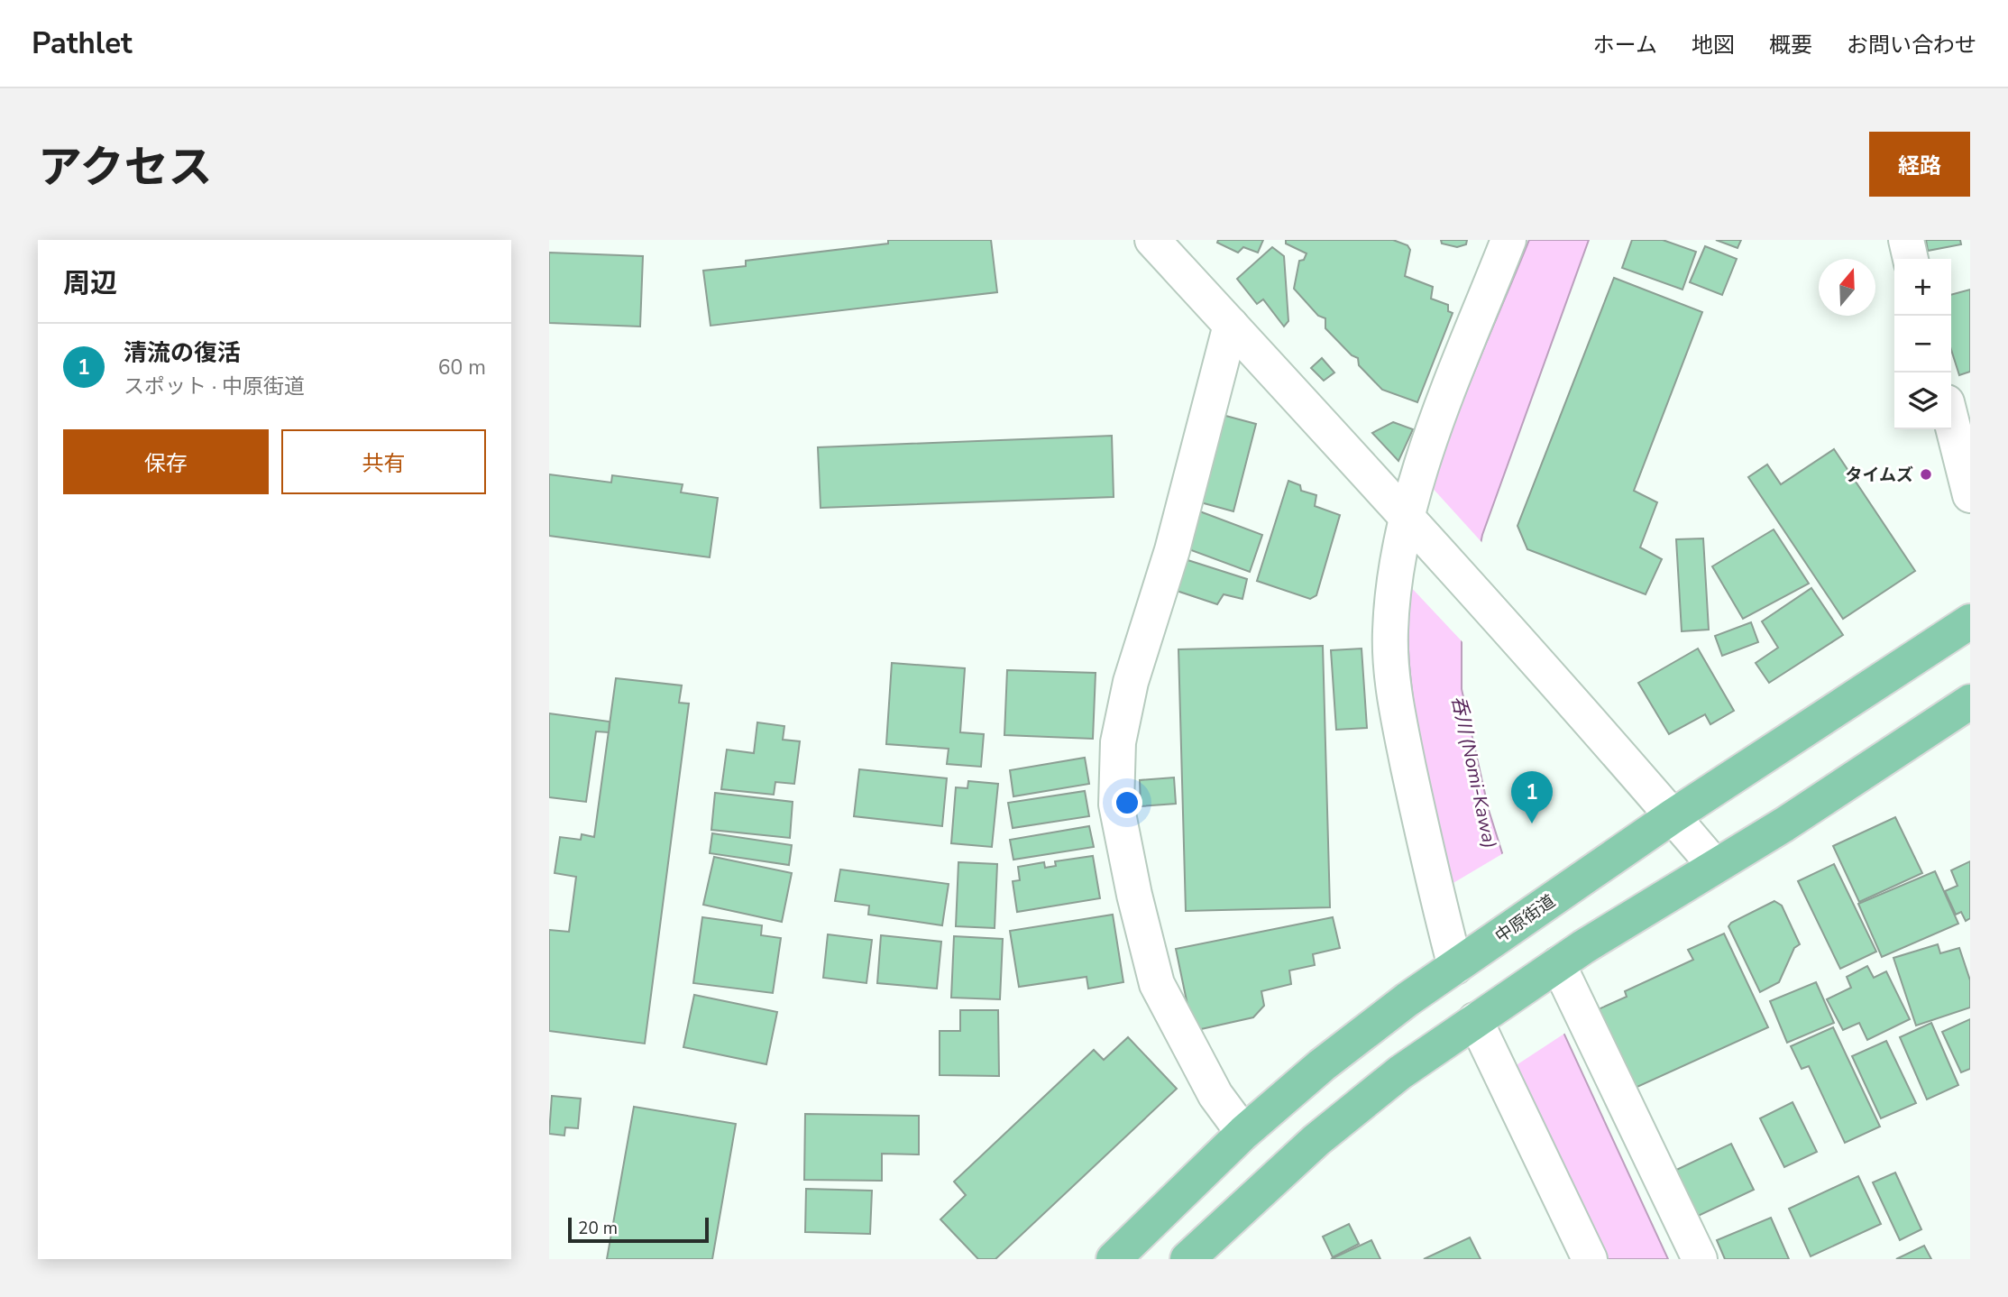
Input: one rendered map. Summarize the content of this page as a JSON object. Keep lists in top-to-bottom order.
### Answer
{
  "streets": {
    "main road": ["中原街道"]
  },
  "water": ["呑川 (Nomi-Kawa)"],
  "places": ["タイムズ"],
  "scale_bar": "20 m",
  "north": "top",
  "page": {
    "header": "Pathlet",
    "nav": [
      "ホーム",
      "地図",
      "概要",
      "お問い合わせ"
    ],
    "title": "アクセス",
    "buttons": [
      "経路",
      ["保存", "共有"]
    ],
    "heading": "周辺",
    "map_buttons": ["+", "−"],
    "list": [
      {
        "mark": "1",
        "name": "清流の復活",
        "note": "スポット · 中原街道",
        "value": "60 m"
      }
    ],
    "pins": "1",
    "scale": "20 m"
  }
}
